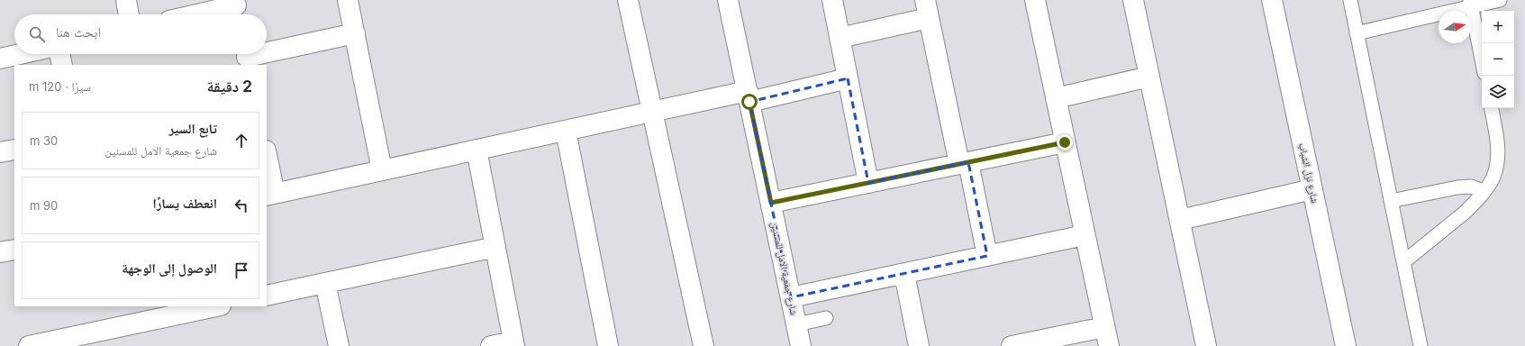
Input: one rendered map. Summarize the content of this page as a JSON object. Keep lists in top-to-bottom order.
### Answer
{
  "streets": {
    "street": ["شارع نزل الشباب", "شارع جمعية الامل للمسنين"]
  },
  "north": "right",
  "page": {
    "map_buttons": ["+", "−"],
    "search": "ابحث هنا",
    "heading": ["2 دقيقة", "سيرًا · 120 m"],
    "list": [
      ["تابع السير", "شارع جمعية الامل للمسنين", "30 m"],
      ["انعطف يسارًا", "90 m"],
      "الوصول إلى الوجهة"
    ]
  }
}
